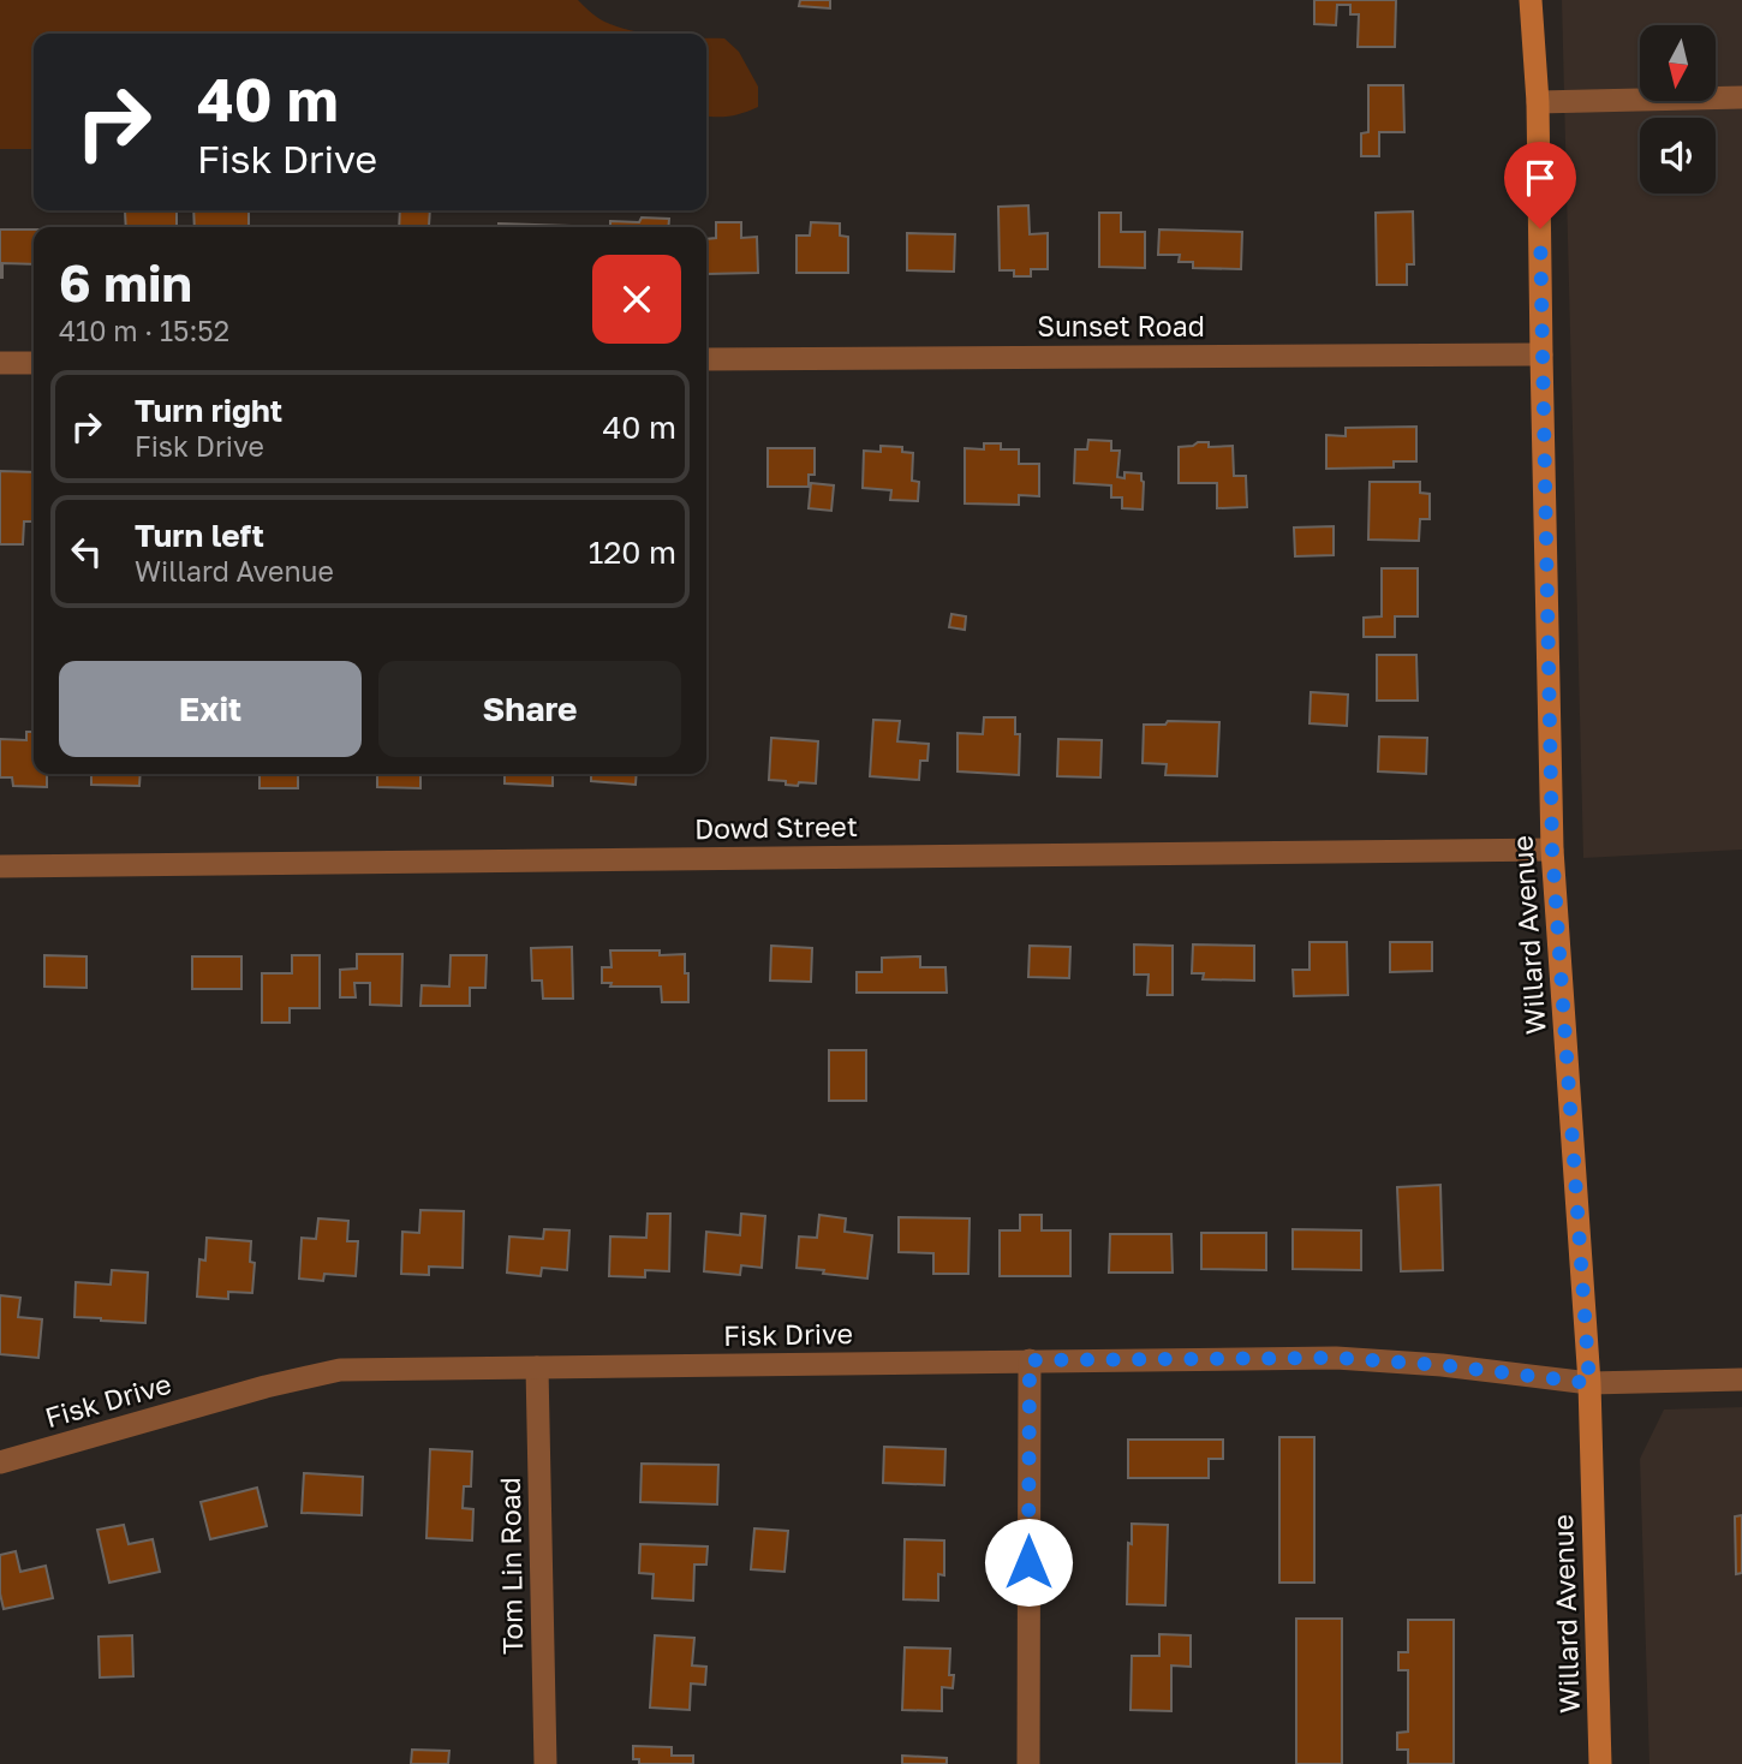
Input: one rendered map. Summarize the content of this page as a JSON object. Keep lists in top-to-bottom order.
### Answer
{
  "streets": {
    "main road": ["Willard Avenue"],
    "street": [
      "Sunset Road",
      "Dowd Street",
      "Fisk Drive",
      "Tom Lin Road"
    ]
  },
  "crossings": [
    ["Sunset Road", "Willard Avenue"],
    ["Dowd Street", "Willard Avenue"],
    ["Willard Avenue", "Fisk Drive"],
    ["Fisk Drive", "Tom Lin Road"]
  ],
  "north": "bottom",
  "page": {
    "turn": ["40 m", "Fisk Drive"],
    "heading": ["6 min", "410 m · 15:52"],
    "list": [
      {
        "name": "Turn right",
        "note": "Fisk Drive",
        "value": "40 m"
      },
      {
        "name": "Turn left",
        "note": "Willard Avenue",
        "value": "120 m"
      }
    ],
    "buttons": ["Exit", "Share"]
  }
}
